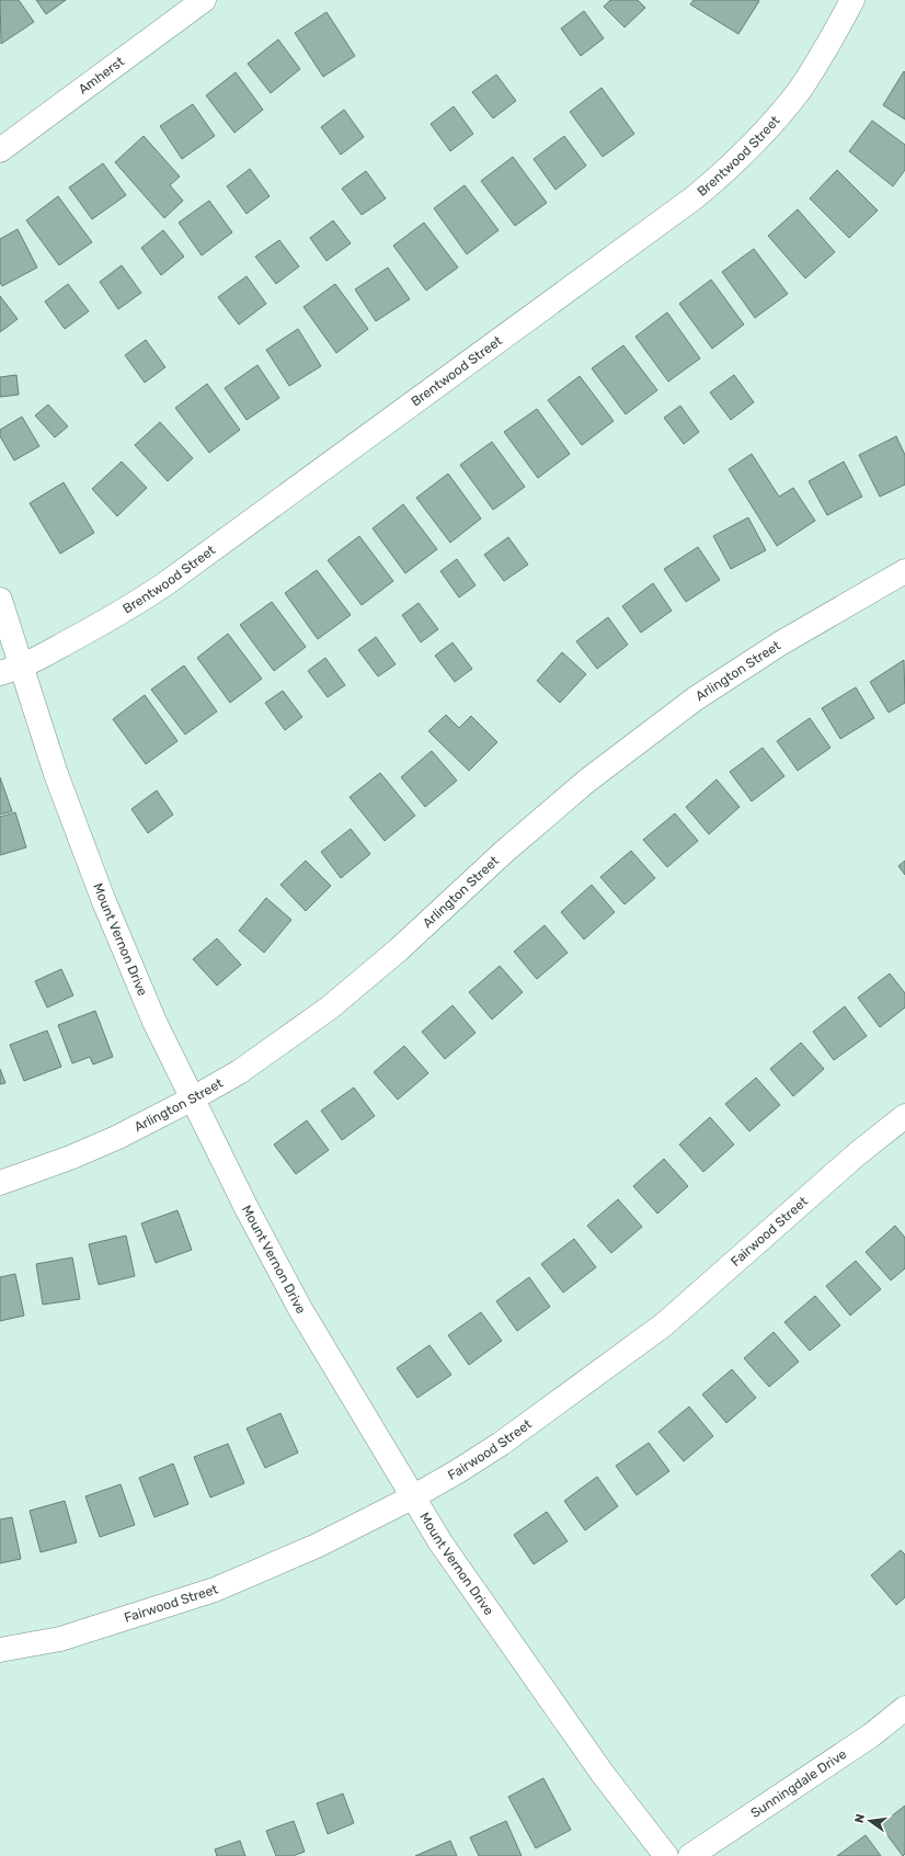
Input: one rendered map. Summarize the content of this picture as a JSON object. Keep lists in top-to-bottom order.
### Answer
{
  "streets": {
    "street": [
      "Amherst",
      "Brentwood Street",
      "Arlington Street",
      "Mount Vernon Drive",
      "Fairwood Street",
      "Sunningdale Drive"
    ]
  },
  "crossings": [
    ["Brentwood Street", "Mount Vernon Drive"],
    ["Arlington Street", "Mount Vernon Drive"],
    ["Mount Vernon Drive", "Fairwood Street"]
  ],
  "north": "left"
}
